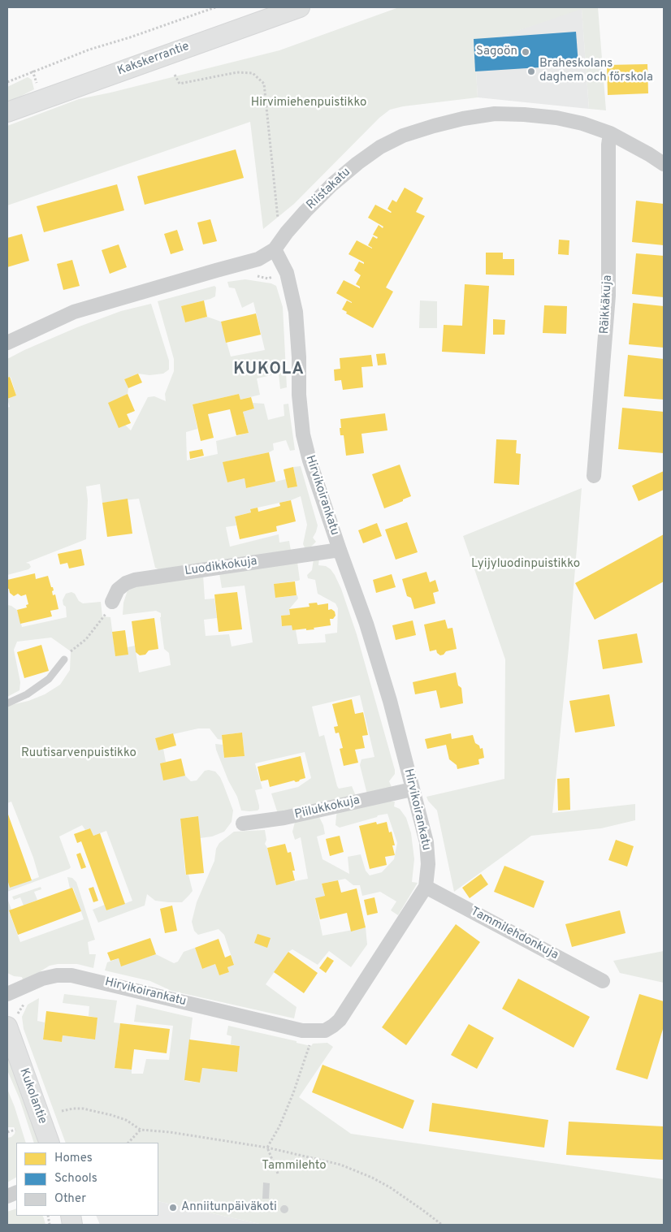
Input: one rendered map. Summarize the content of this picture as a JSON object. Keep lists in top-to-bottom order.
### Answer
{
  "streets": {
    "main road": ["Kakskerrantie", "Kukolantie"],
    "street": [
      "Riistakatu",
      "Räikkäkuja",
      "Hirvikoirankatu",
      "Luodikkokuja",
      "Piilukkokuja",
      "Tammilehdonkuja"
    ]
  },
  "crossings": [
    ["Riistakatu", "Räikkäkuja"],
    ["Riistakatu", "Hirvikoirankatu"],
    ["Hirvikoirankatu", "Luodikkokuja"],
    ["Hirvikoirankatu", "Piilukkokuja"],
    ["Hirvikoirankatu", "Tammilehdonkuja"]
  ],
  "districts": ["KUKOLA"],
  "parks": [
    "Hirvimiehenpuistikko",
    "Lyijyluodinpuistikko",
    "Ruutisarvenpuistikko",
    "Tammilehto"
  ],
  "places": ["Sagoön", "Braheskolans daghem och förskola", "Anniitunpäiväkoti"],
  "legend": ["Homes", "Schools", "Other"]
}
